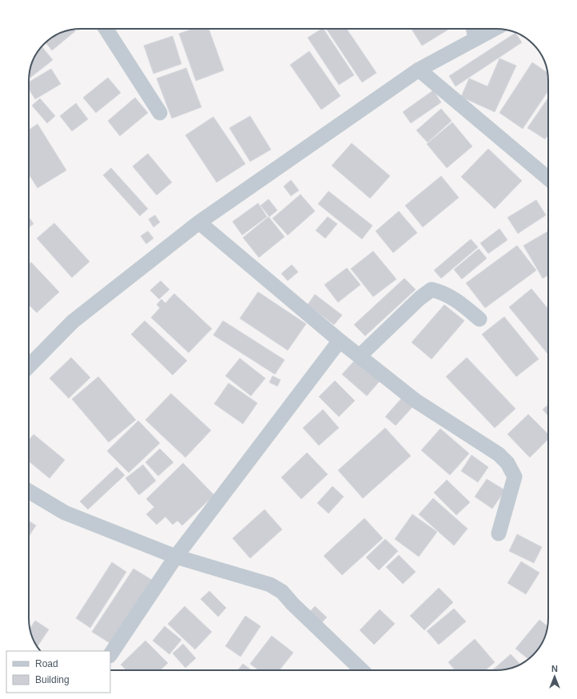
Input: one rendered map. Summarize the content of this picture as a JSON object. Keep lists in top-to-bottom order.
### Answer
{
  "legend": ["Road", "Building"],
  "north": "top"
}
